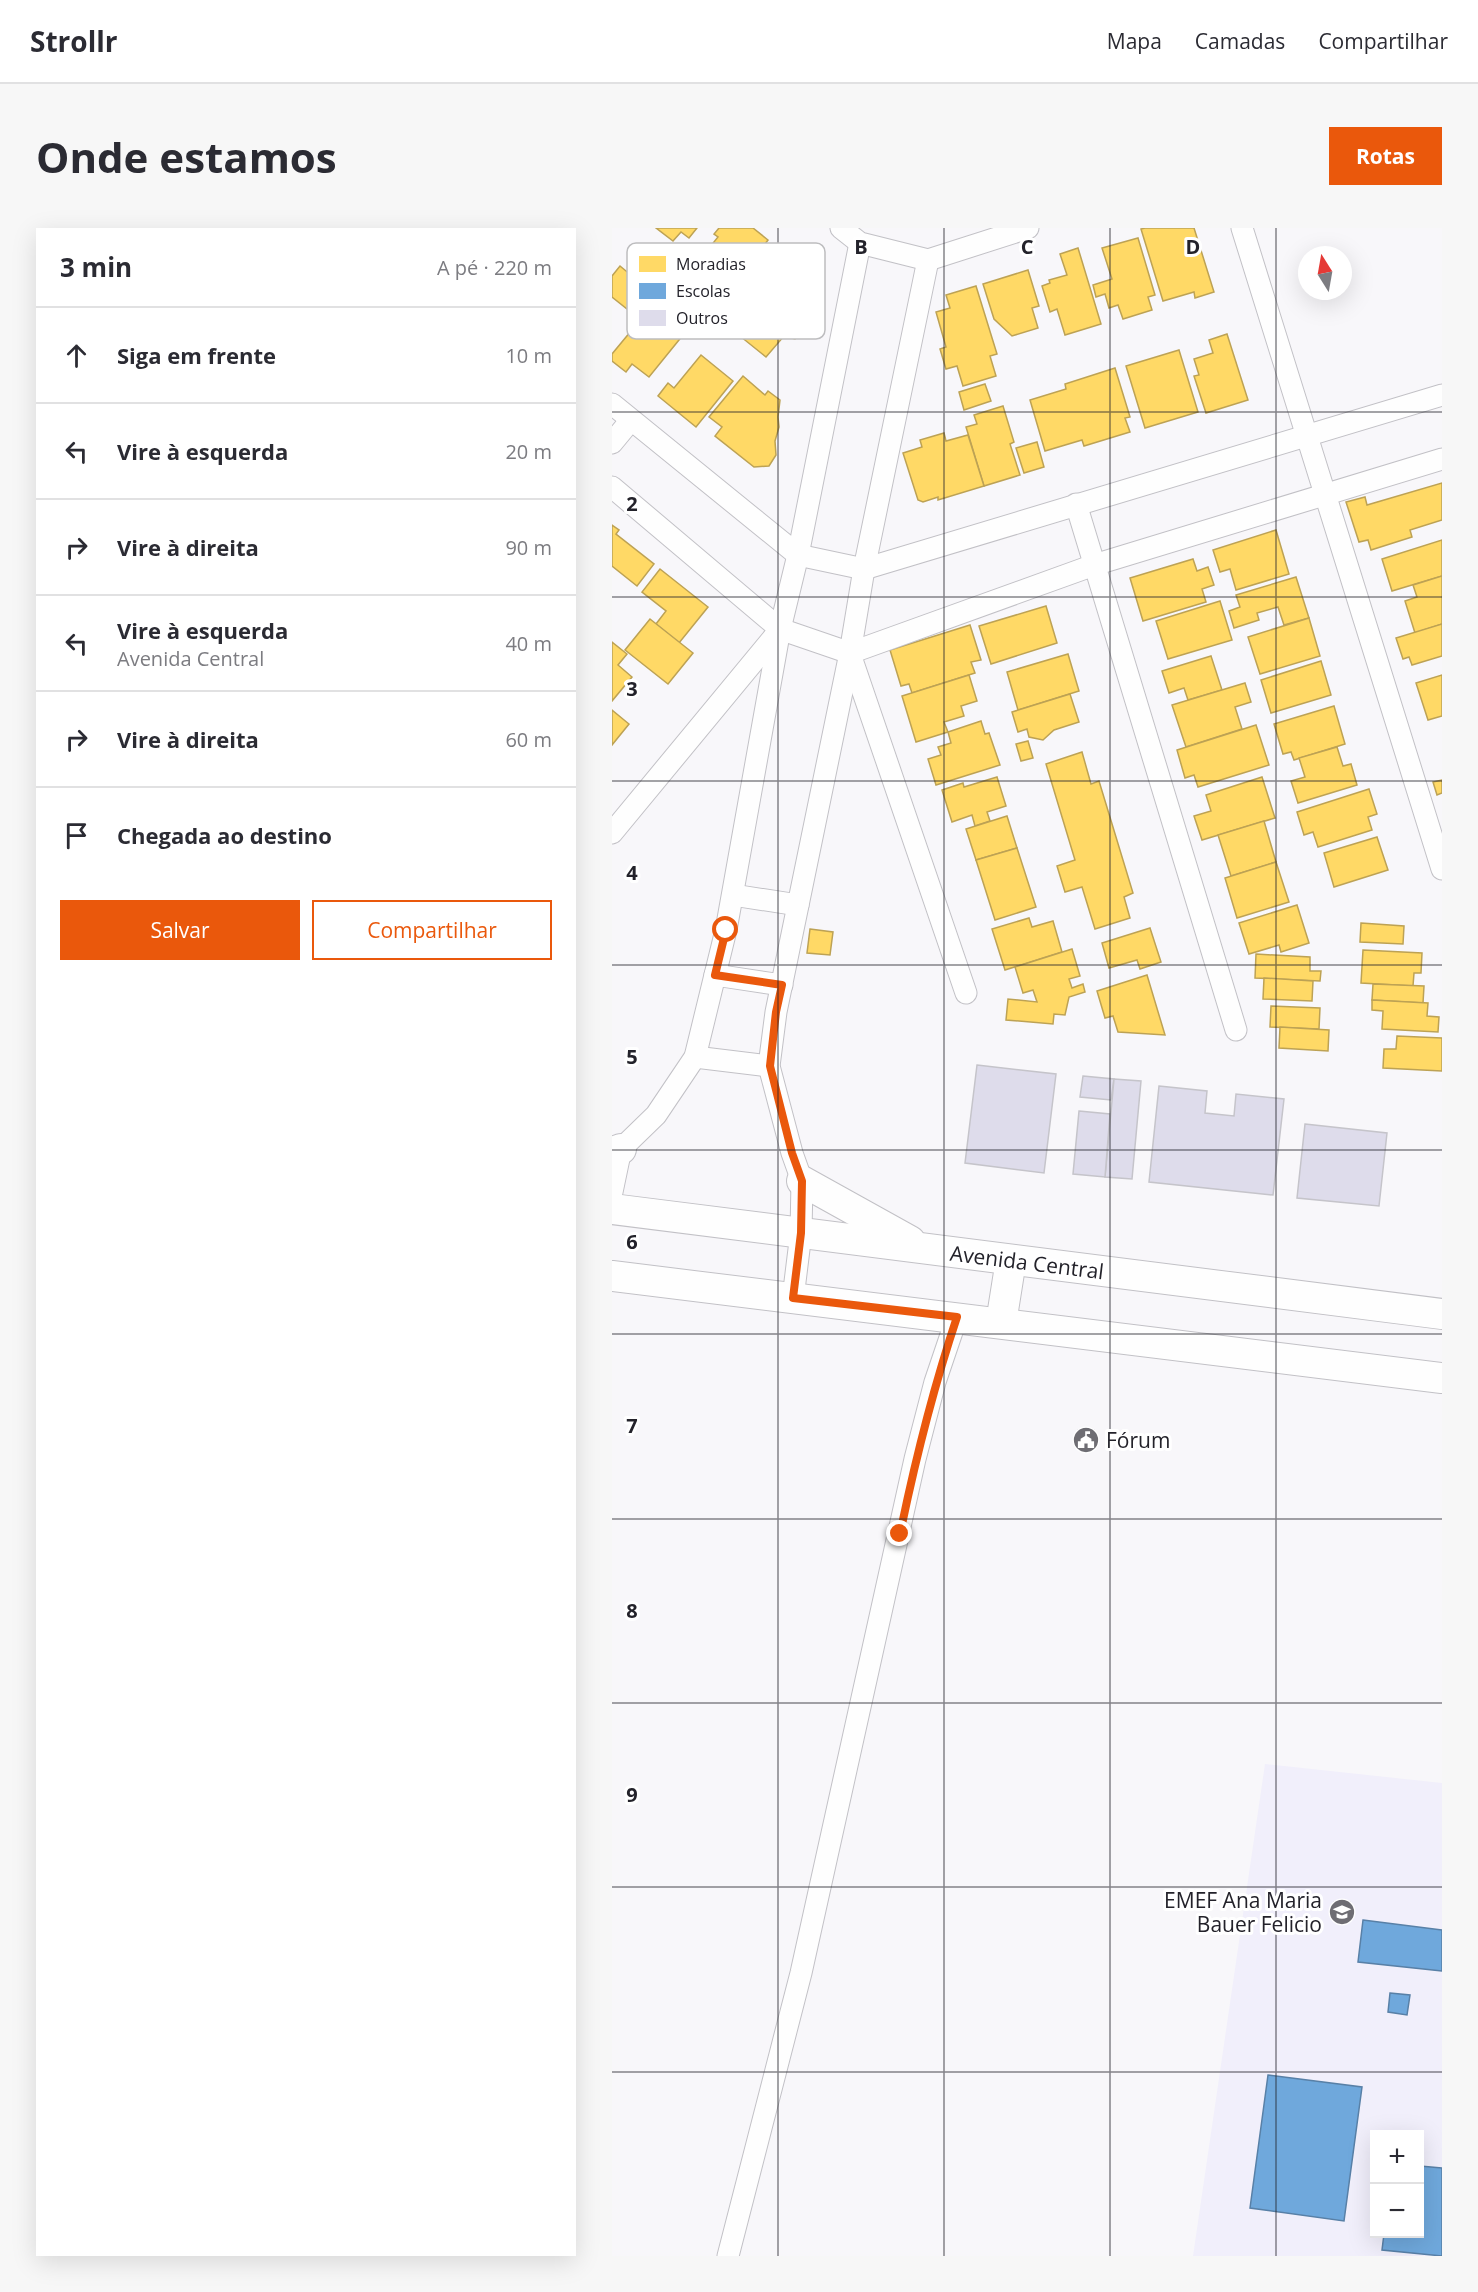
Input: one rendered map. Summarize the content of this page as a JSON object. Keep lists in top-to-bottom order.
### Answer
{
  "streets": {
    "main road": ["Avenida Central"]
  },
  "places": {
    "public building": ["Fórum"],
    "school or university": ["EMEF Ana Maria Bauer Felicio"]
  },
  "legend": ["Moradias", "Escolas", "Outros"],
  "north": "top",
  "page": {
    "header": "Strollr",
    "nav": ["Mapa", "Camadas", "Compartilhar"],
    "buttons": [
      "Rotas",
      ["Salvar", "Compartilhar"]
    ],
    "title": "Onde estamos",
    "heading": ["3 min", "A pé · 220 m"],
    "list": [
      ["Siga em frente", "10 m"],
      ["Vire à esquerda", "20 m"],
      ["Vire à direita", "90 m"],
      ["Vire à esquerda", "Avenida Central", "40 m"],
      ["Vire à direita", "60 m"],
      "Chegada ao destino"
    ],
    "map_buttons": ["+", "−"]
  },
  "grid": {
    "columns": ["B", "C", "D"],
    "rows": [
      "2",
      "3",
      "4",
      "5",
      "6",
      "7",
      "8",
      "9"
    ]
  }
}
